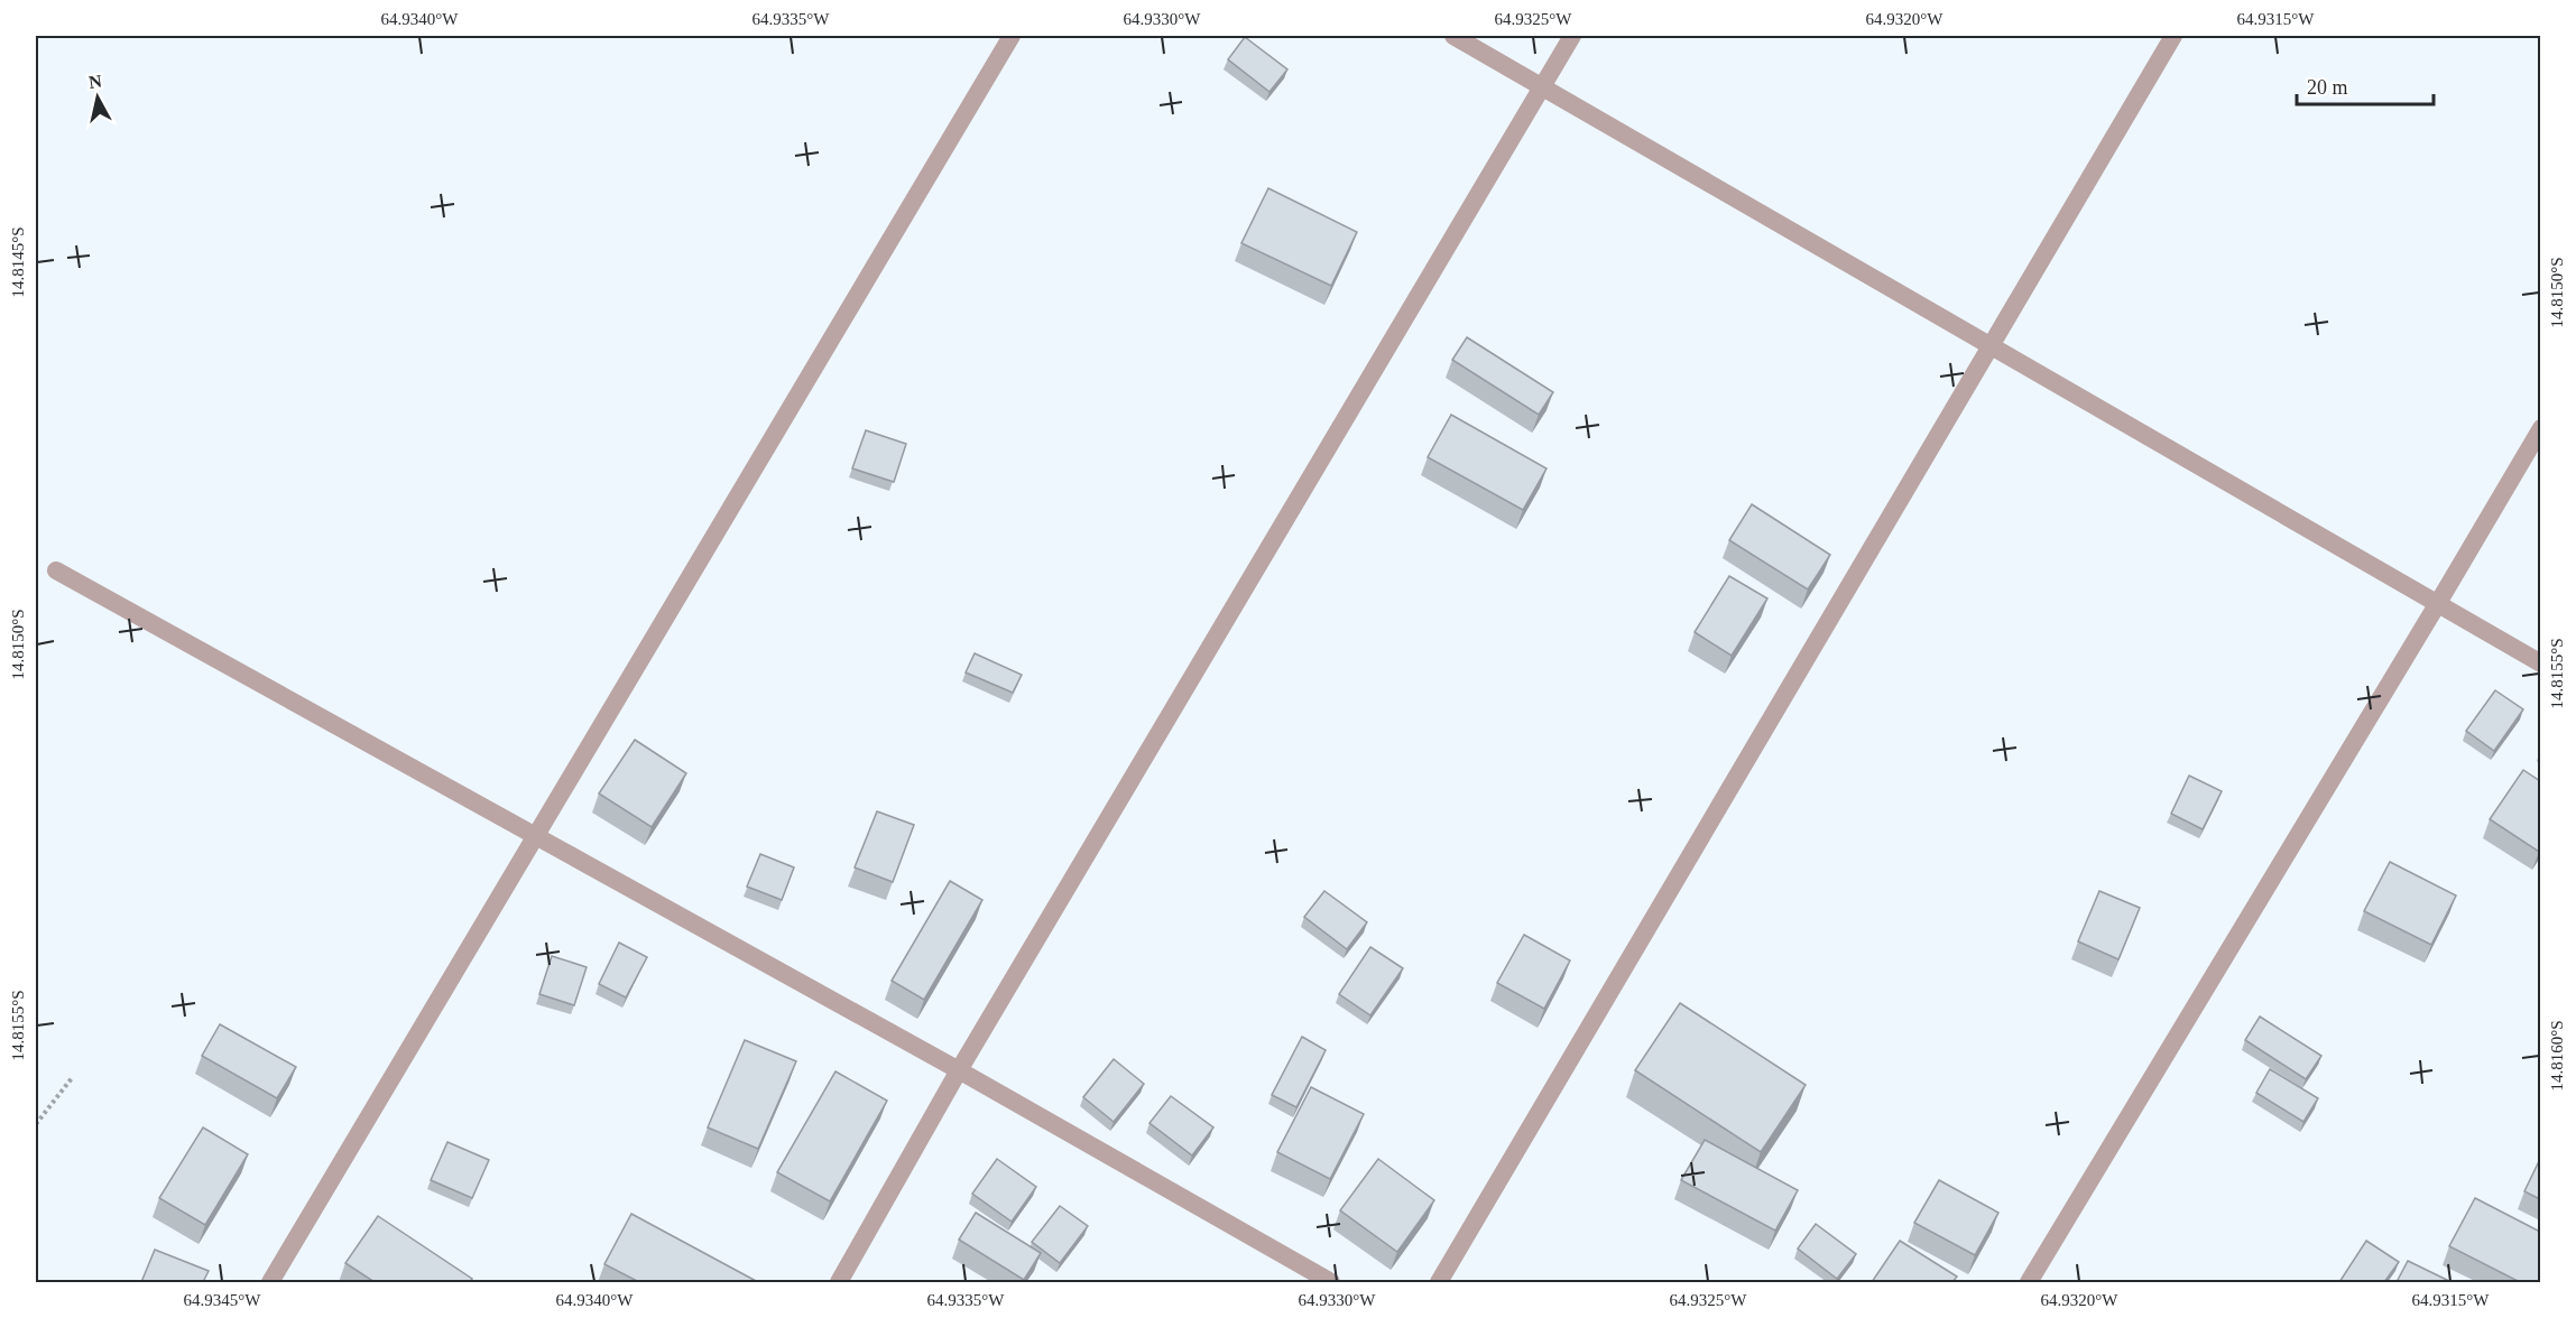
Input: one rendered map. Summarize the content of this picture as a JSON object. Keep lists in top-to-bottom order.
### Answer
{
  "scale_bar": "20 m",
  "north": "top",
  "coordinates": [
    "64.9340°W",
    "64.9335°W",
    "64.9330°W",
    "64.9325°W",
    "64.9320°W",
    "64.9315°W",
    "14.8145°S",
    "14.8150°S",
    "14.8155°S",
    "14.8160°S",
    "64.9345°W"
  ]
}
